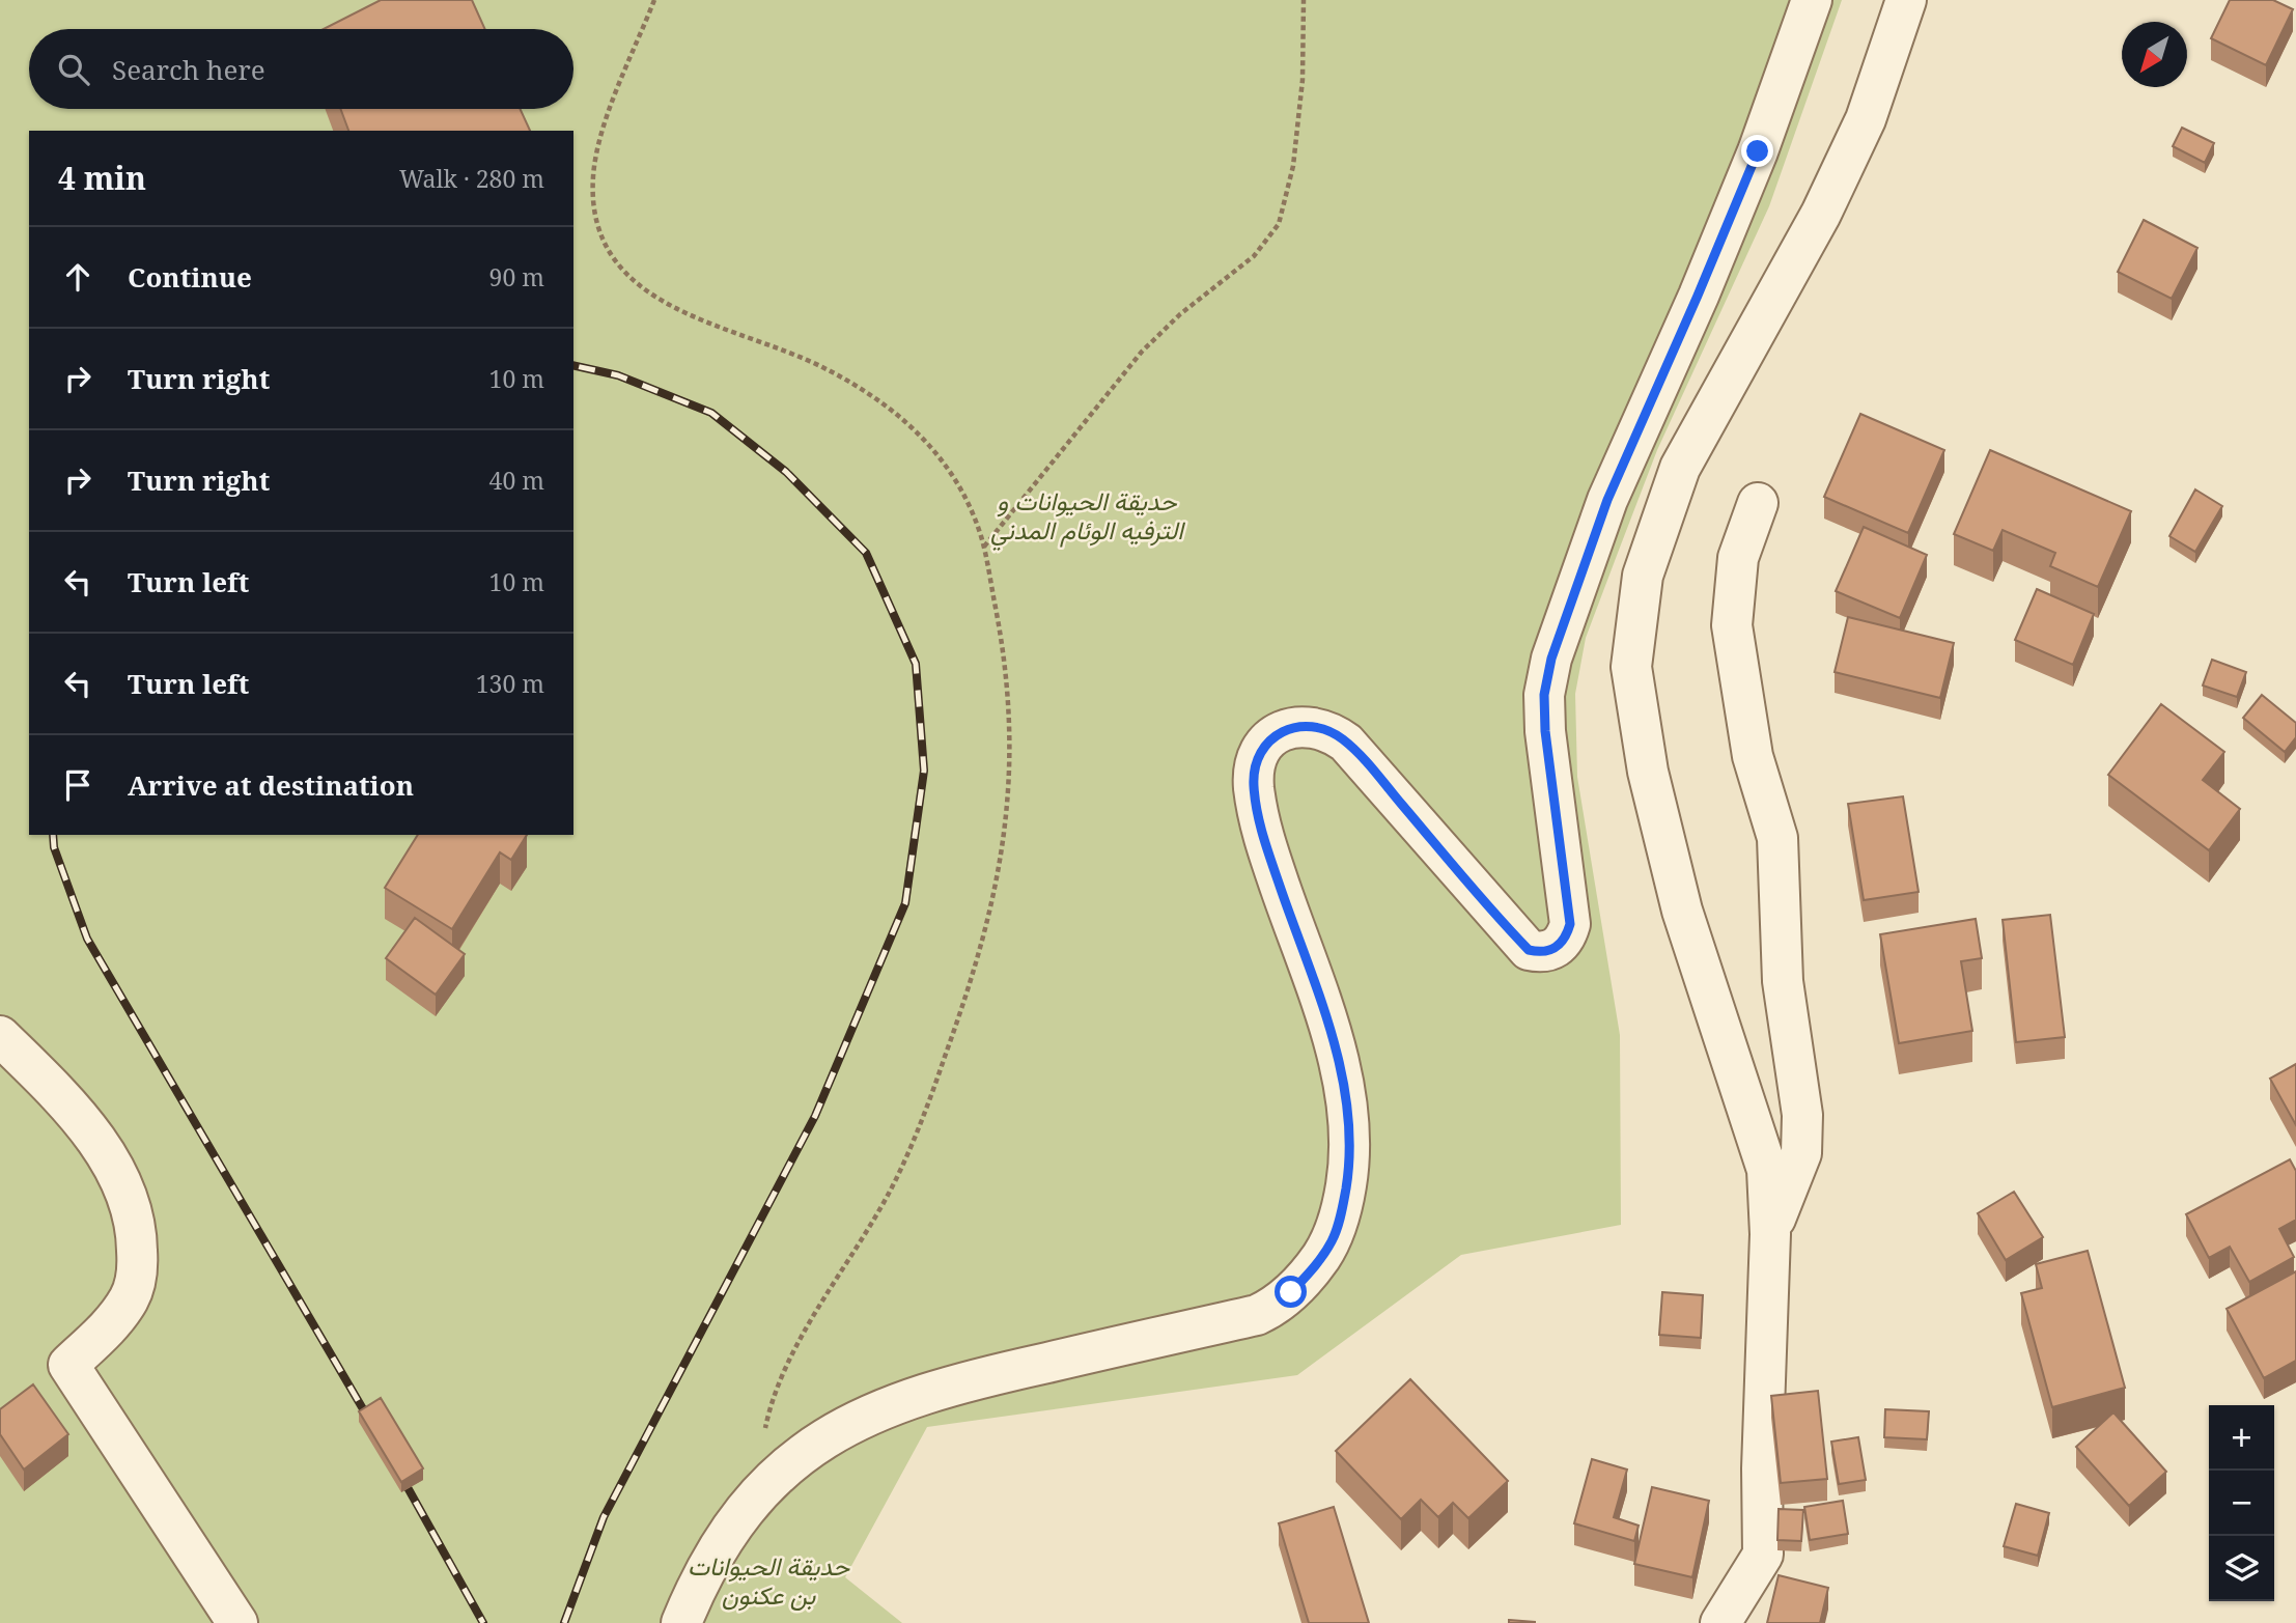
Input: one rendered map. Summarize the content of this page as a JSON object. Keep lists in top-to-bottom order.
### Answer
{
  "parks": ["حديقة الحيوانات و الترفيه الوئام المدني", "حديقة الحيوانات بن عكنون"],
  "north": "bottom left",
  "page": {
    "search": "Search here",
    "heading": ["4 min", "Walk · 280 m"],
    "list": [
      ["Continue", "90 m"],
      ["Turn right", "10 m"],
      ["Turn right", "40 m"],
      ["Turn left", "10 m"],
      ["Turn left", "130 m"],
      "Arrive at destination"
    ],
    "map_buttons": ["+", "−"]
  }
}
